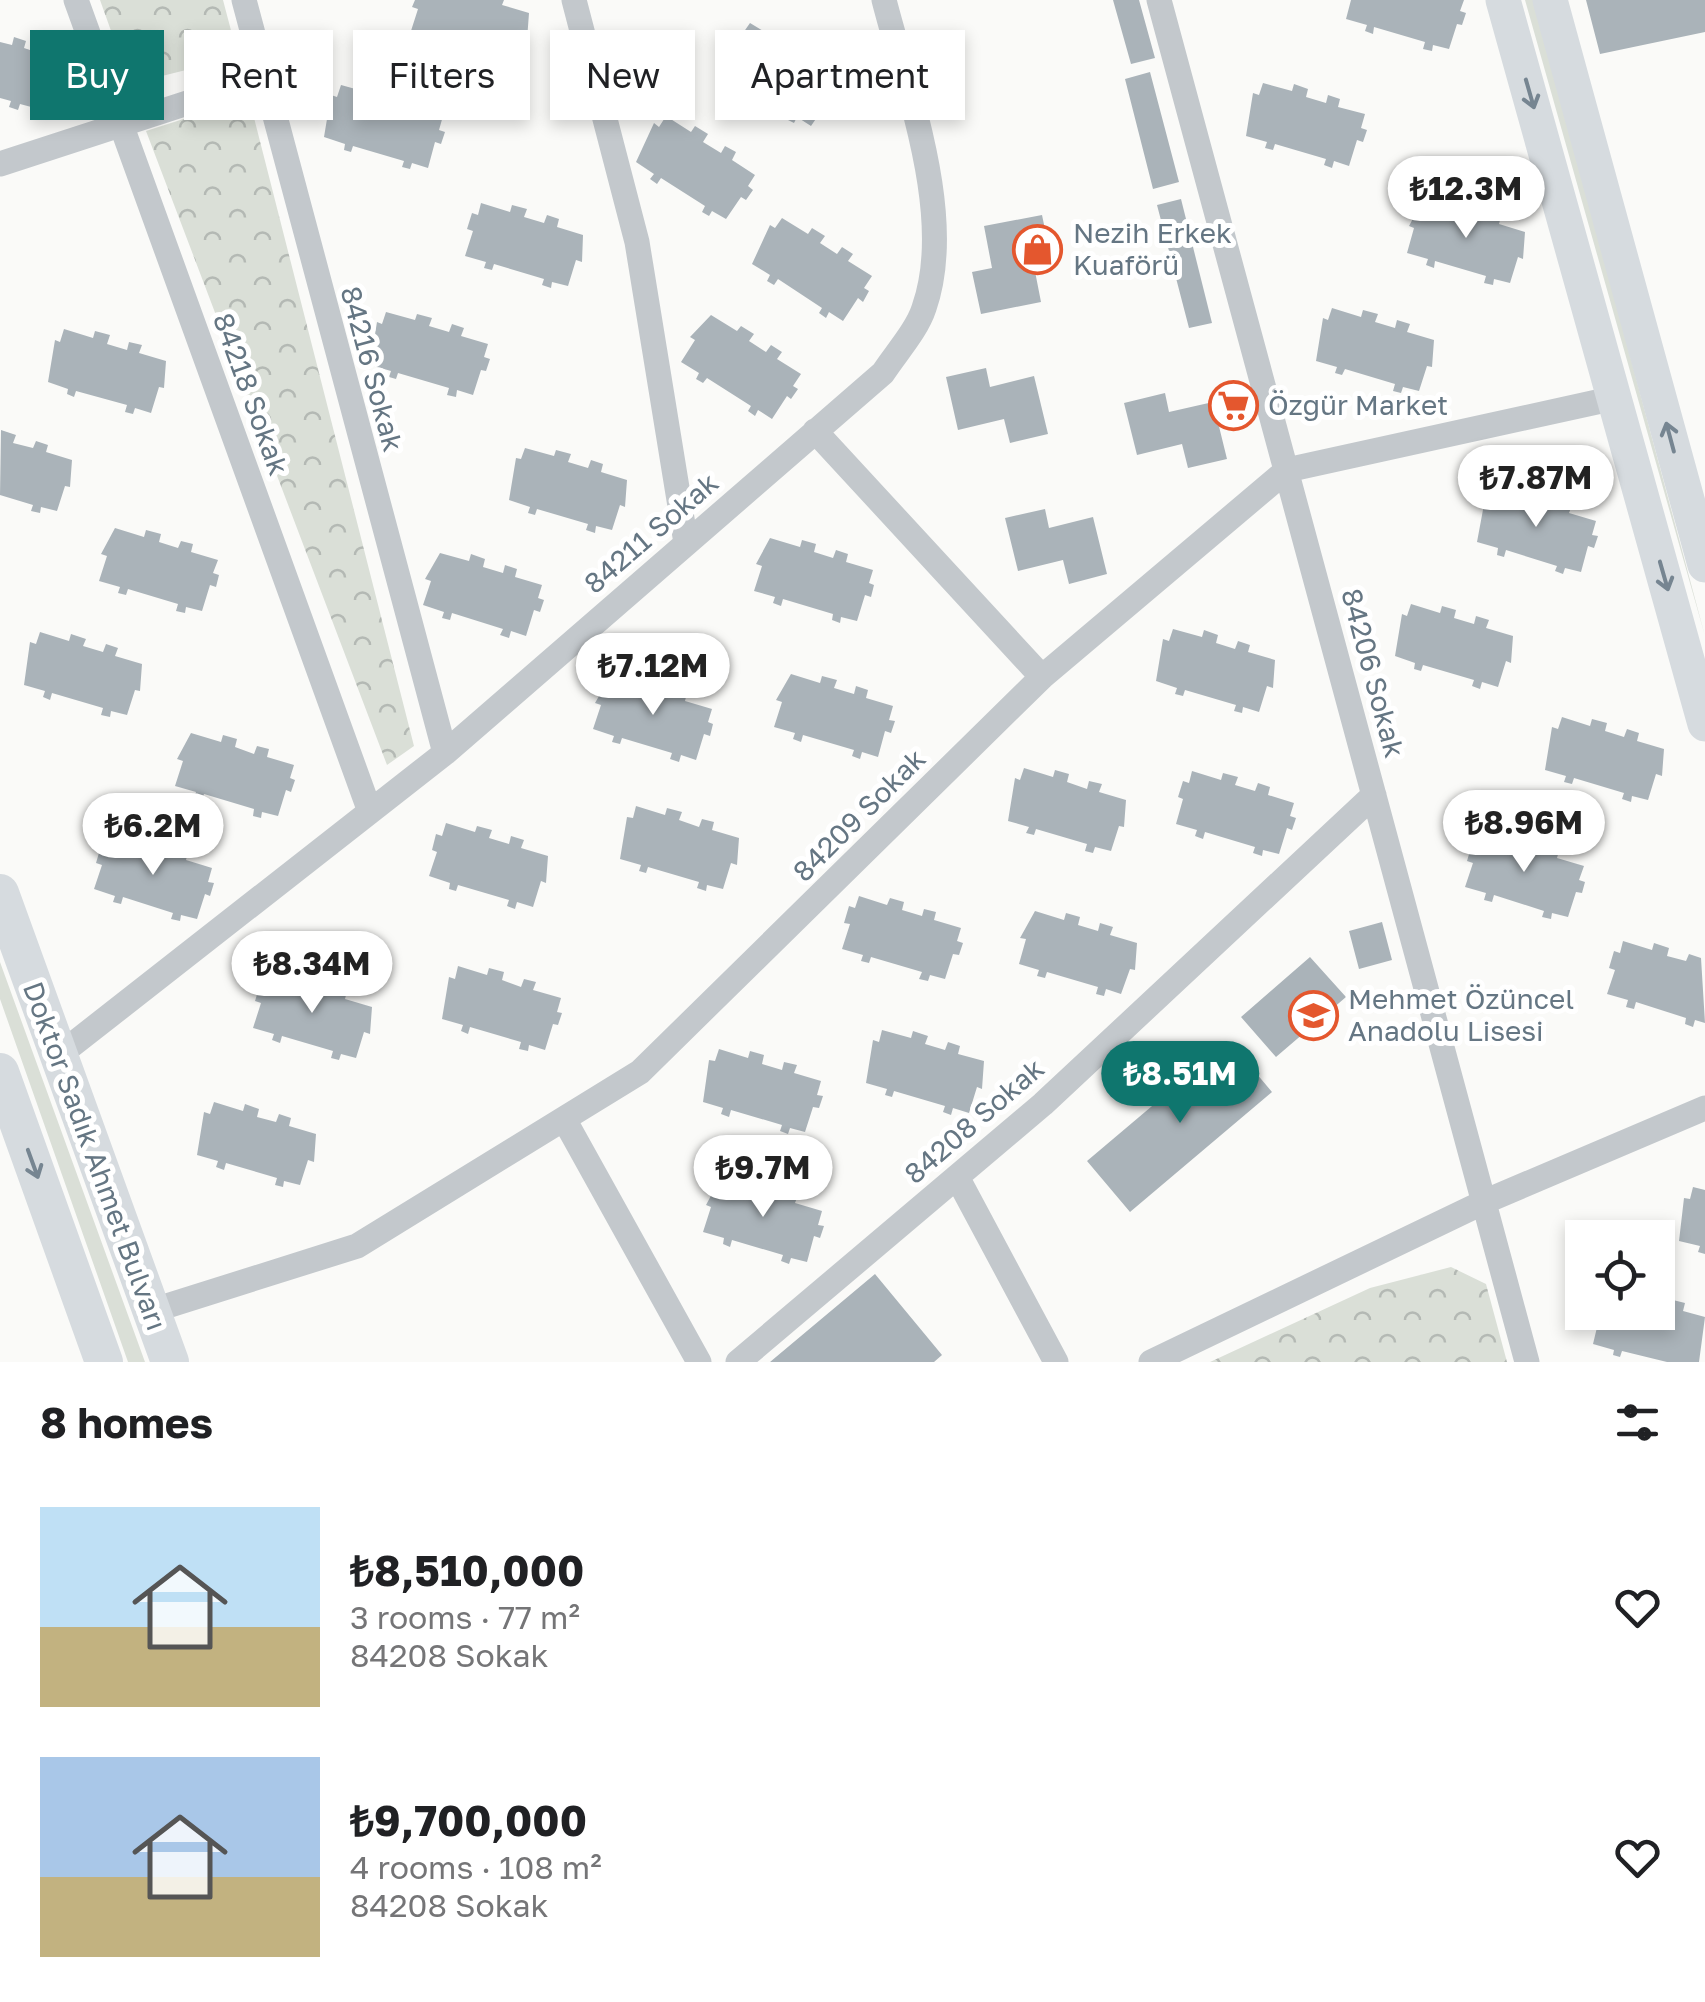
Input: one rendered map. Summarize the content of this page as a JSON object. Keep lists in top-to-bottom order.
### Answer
{
  "streets": {
    "main road": ["Doktor Sadık Ahmet Bulvarı"],
    "street": [
      "84216 Sokak",
      "84218 Sokak",
      "84211 Sokak",
      "84206 Sokak",
      "84209 Sokak",
      "84208 Sokak"
    ]
  },
  "crossings": [
    ["84216 Sokak", "84211 Sokak"],
    ["84218 Sokak", "84211 Sokak"],
    ["84211 Sokak", "Doktor Sadık Ahmet Bulvarı"],
    ["84206 Sokak", "84209 Sokak"],
    ["84206 Sokak", "84208 Sokak"],
    ["84209 Sokak", "Doktor Sadık Ahmet Bulvarı"]
  ],
  "places": {
    "shop": ["Nezih Erkek Kuaförü"],
    "supermarket": ["Özgür Market"],
    "school or university": ["Mehmet Özüncel Anadolu Lisesi"]
  },
  "page": {
    "chip": [
      "Buy",
      "Rent",
      "Filters",
      "New",
      "Apartment"
    ],
    "price": [
      "₺12.3M",
      "₺7.87M",
      "₺7.12M",
      "₺8.96M",
      "₺6.2M",
      "₺8.34M",
      "₺8.51M",
      "₺9.7M"
    ],
    "heading": "8 homes",
    "list": [
      {
        "name": "₺8,510,000",
        "note": "3 rooms · 77 m² · 84208 Sokak"
      },
      {
        "name": "₺9,700,000",
        "note": "4 rooms · 108 m² · 84208 Sokak"
      }
    ]
  }
}
